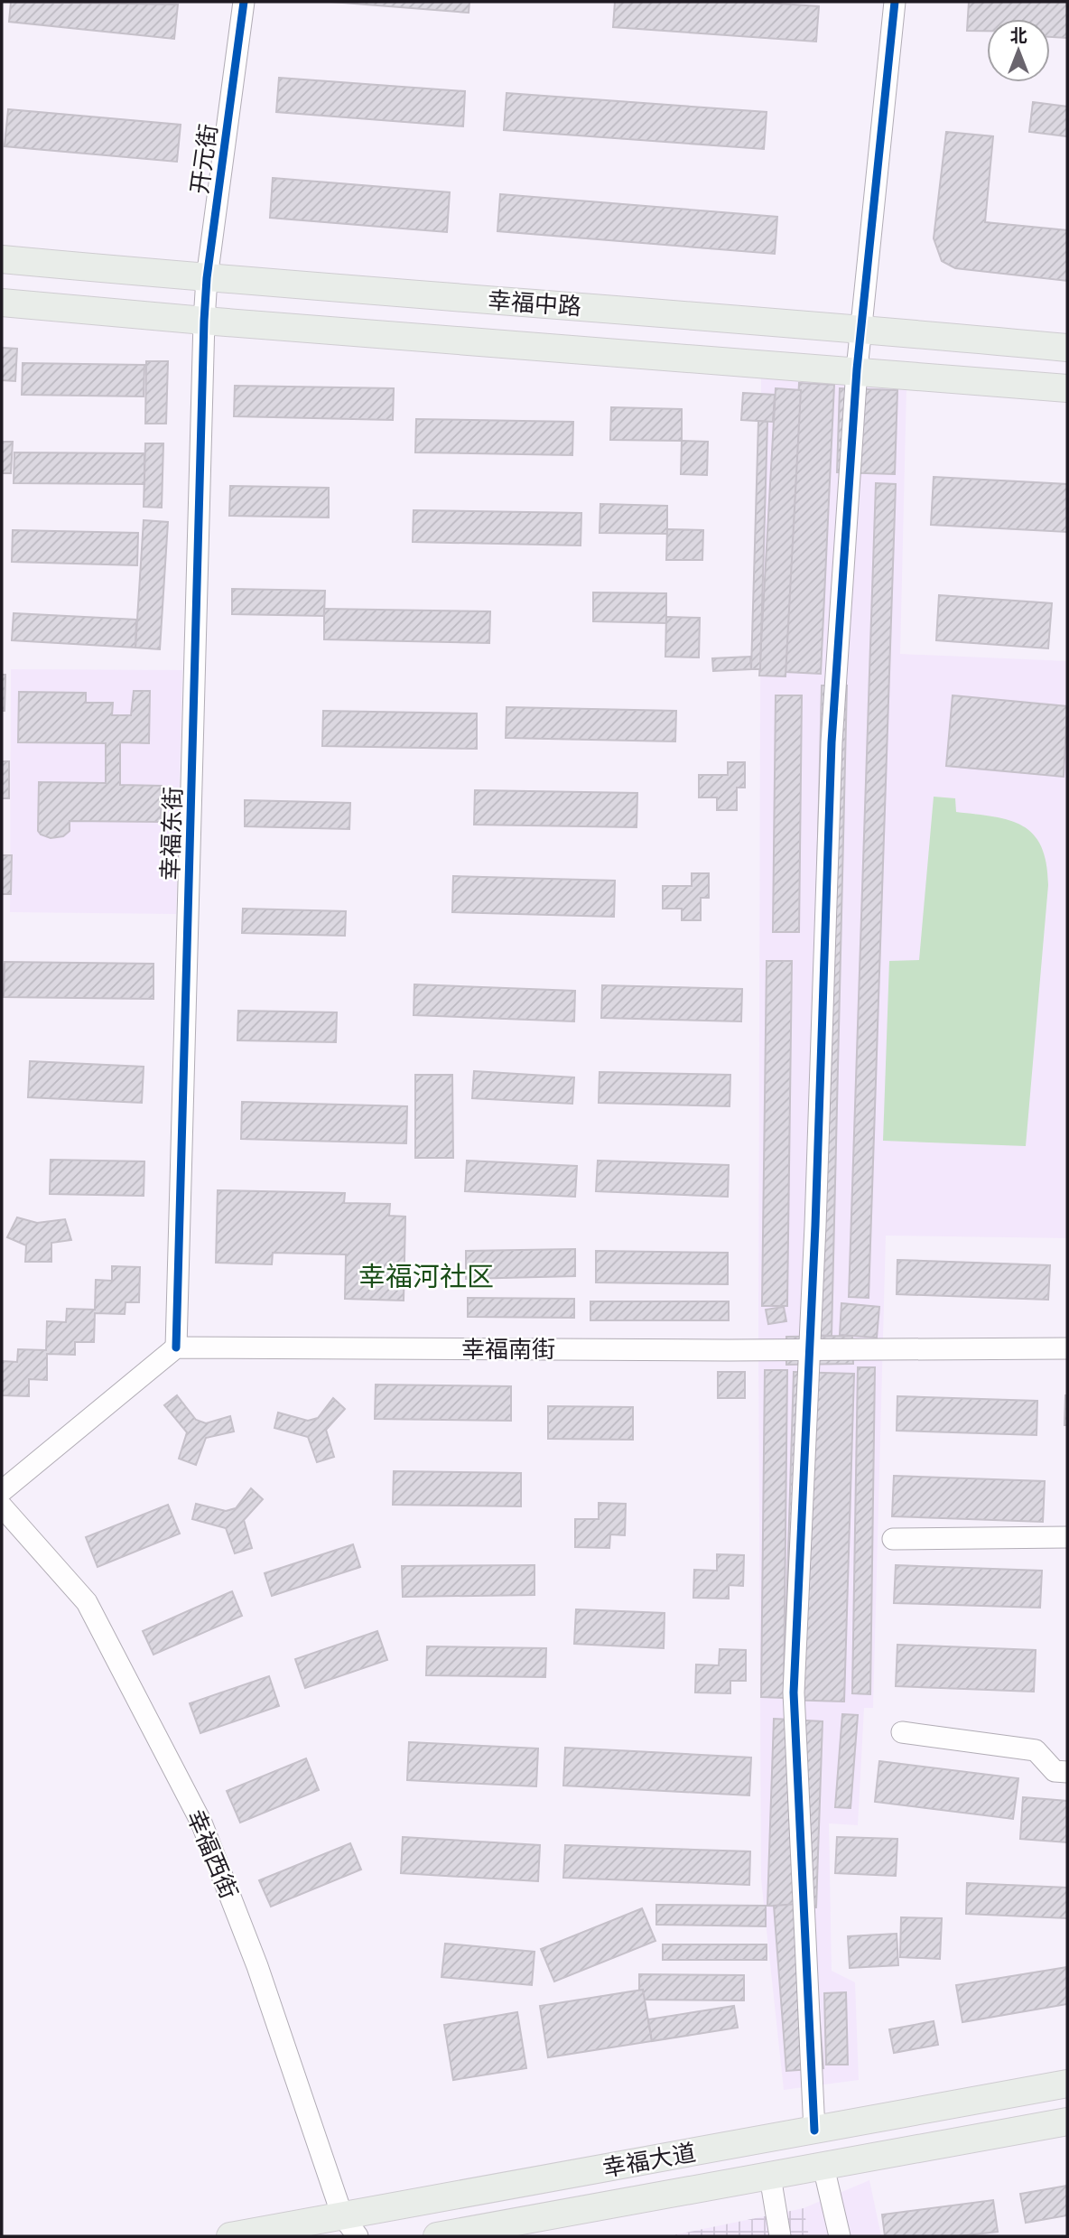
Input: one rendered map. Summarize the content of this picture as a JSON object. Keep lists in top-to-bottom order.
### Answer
{
  "streets": {
    "main road": ["幸福中路", "幸福大道"],
    "street": [
      "开元街",
      "幸福东街",
      "幸福南街",
      "幸福西街"
    ]
  },
  "crossings": [
    ["开元街", "幸福中路"],
    ["开元街", "幸福东街"],
    ["幸福中路", "幸福东街"],
    ["幸福东街", "幸福南街"],
    ["幸福西街", "幸福大道"]
  ],
  "districts": ["幸福河社区"],
  "north": "top"
}
